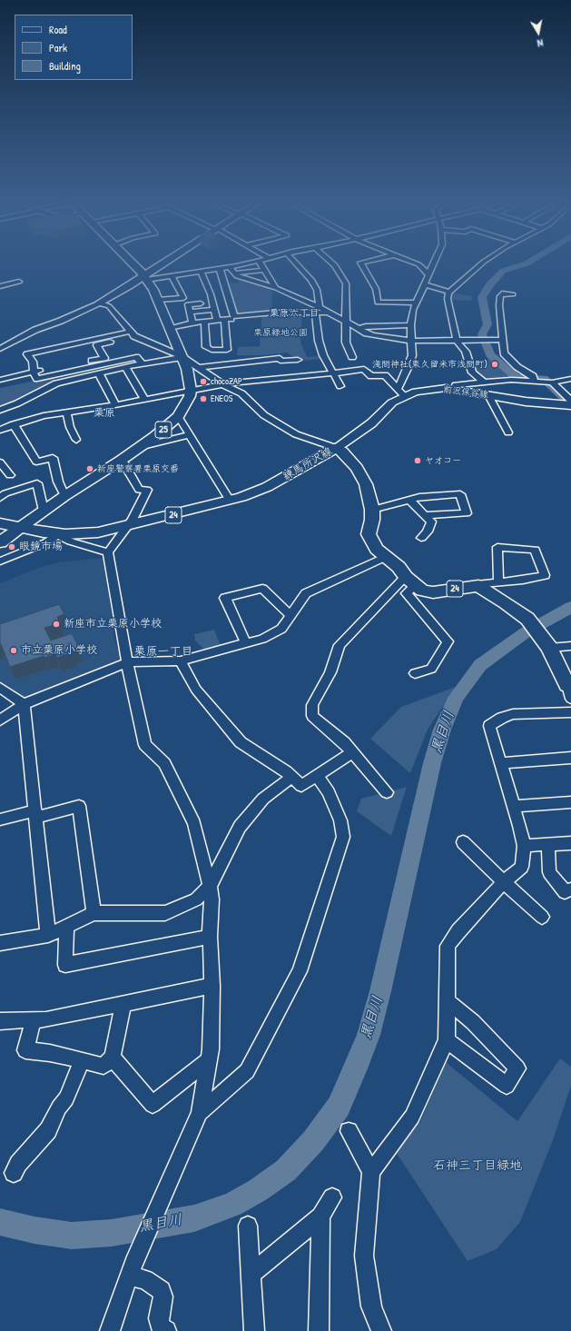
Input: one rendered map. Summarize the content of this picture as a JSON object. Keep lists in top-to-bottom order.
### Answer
{
  "streets": {
    "main road": ["25", "練馬所沢線", "24"],
    "street": ["前沢保谷線"]
  },
  "crossings": [
    ["前沢保谷線", "練馬所沢線"],
    ["25", "練馬所沢線"],
    ["練馬所沢線", "24"]
  ],
  "districts": ["栗原六丁目", "栗原", "栗原一丁目"],
  "water": ["黒目川"],
  "parks": ["栗原緑地公園", "石神三丁目緑地"],
  "places": [
    "淺間神社(東久留米市浅間町)",
    "chocoZAP",
    "ENEOS",
    "ヤオコー",
    "新座警察署栗原交番",
    "眼鏡市場",
    "新座市立栗原小学校",
    "市立栗原小学校"
  ],
  "legend": ["Road", "Park", "Building"],
  "north": "bottom"
}
